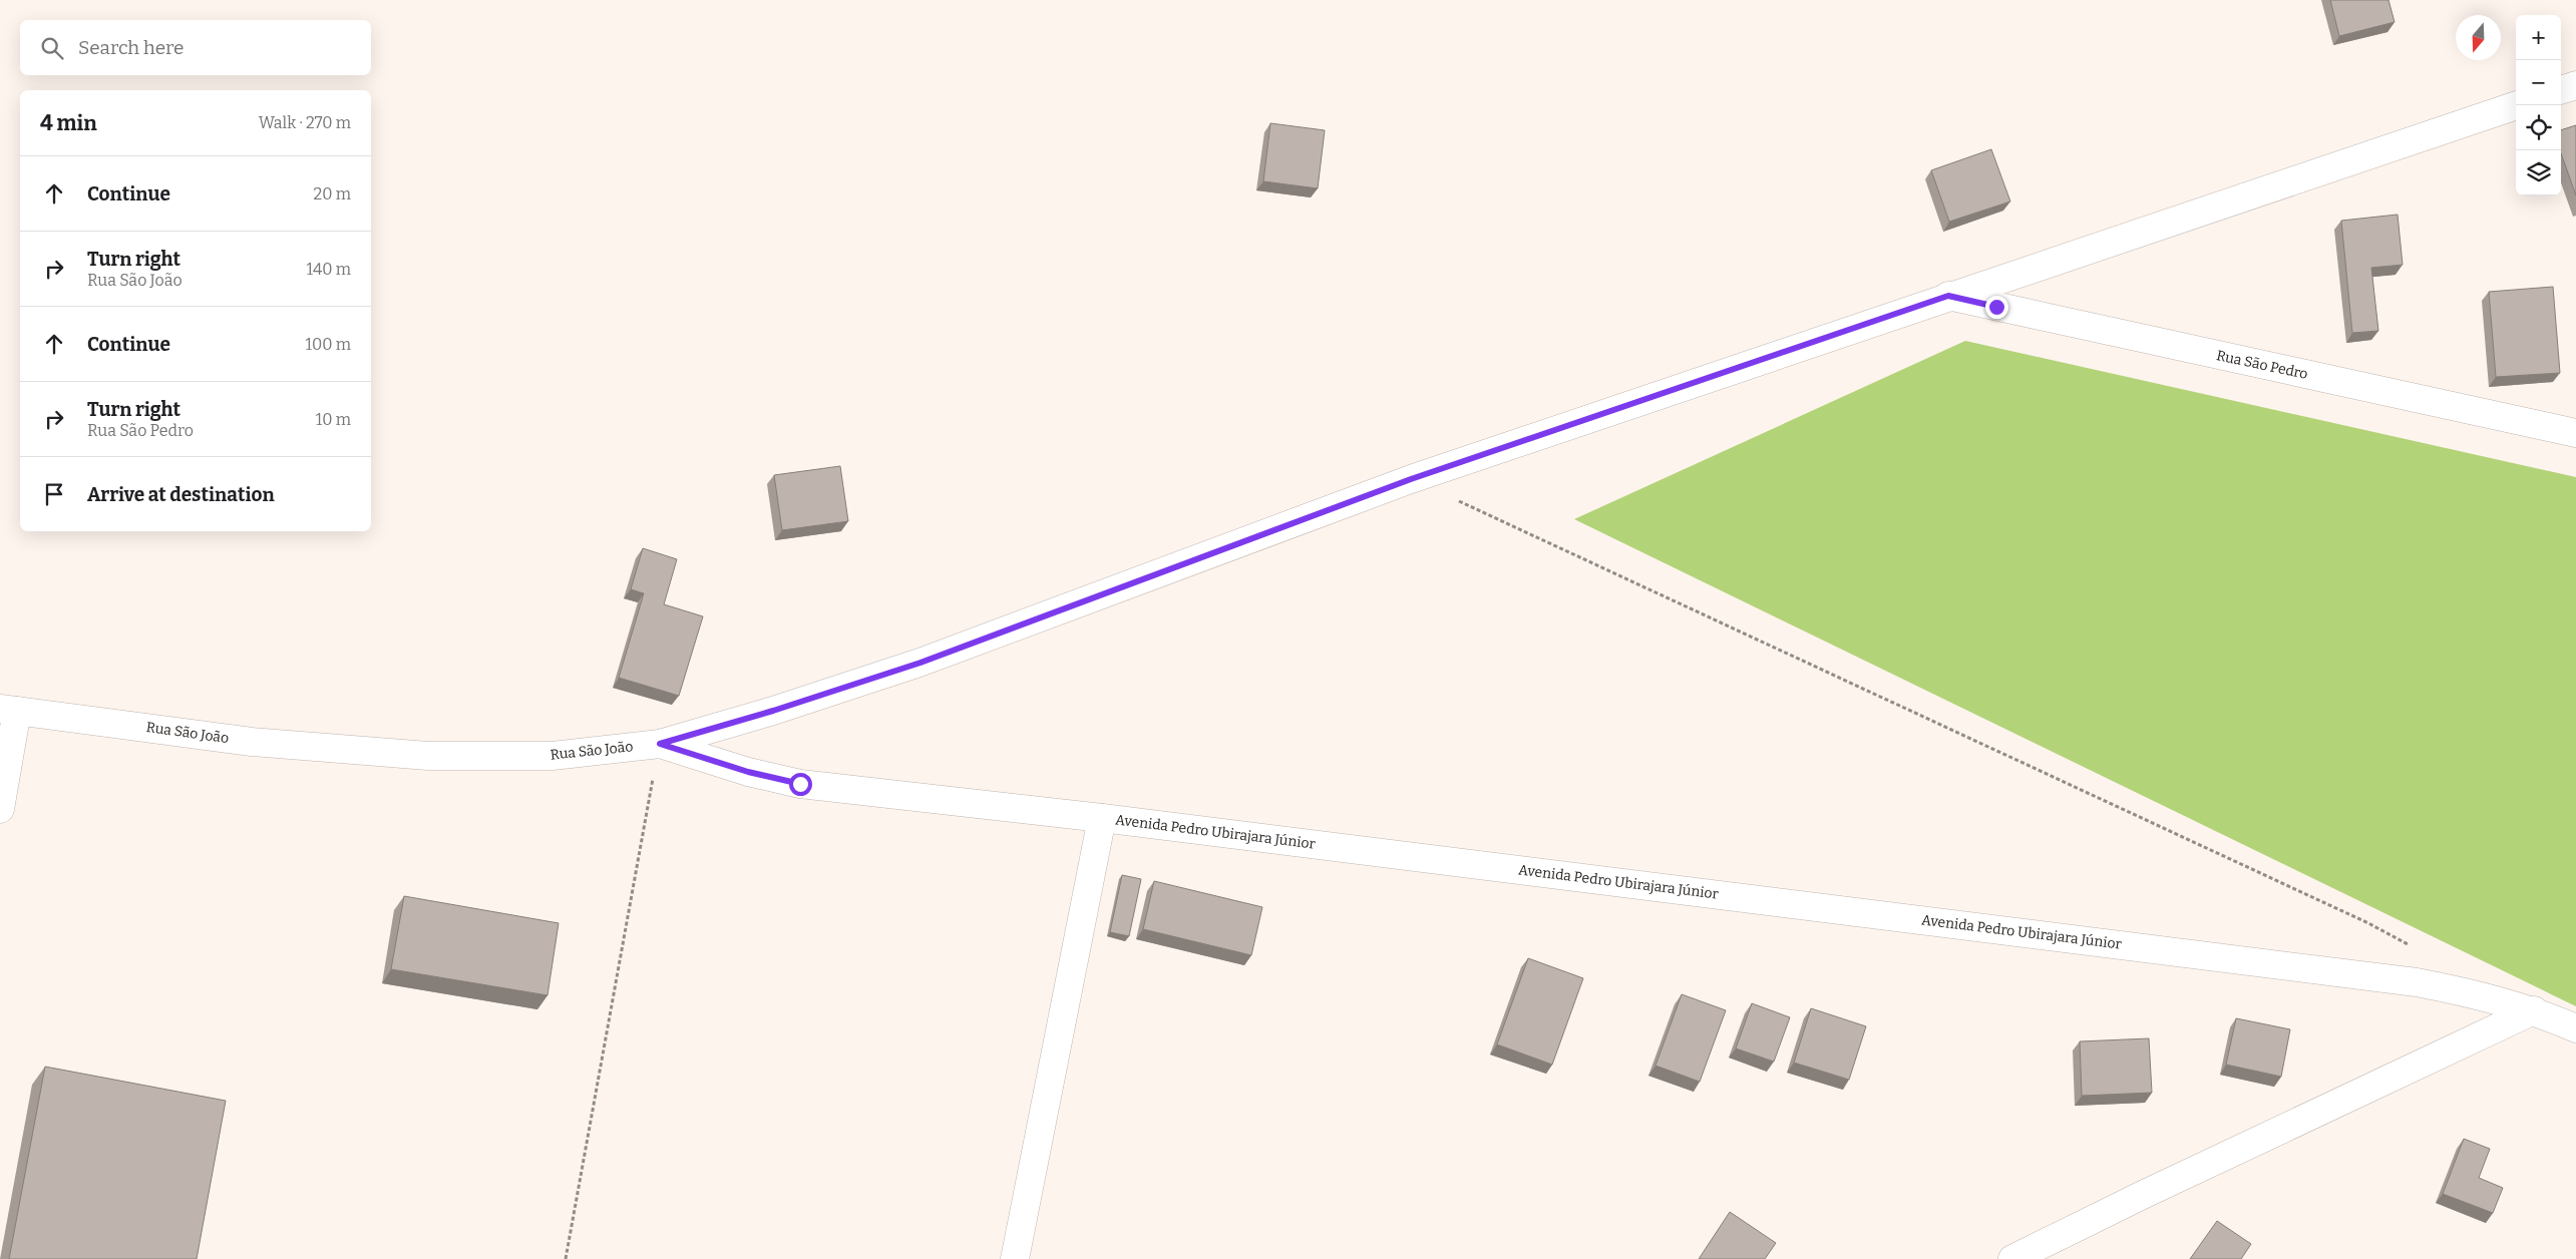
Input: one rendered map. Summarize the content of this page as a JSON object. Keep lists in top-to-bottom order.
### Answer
{
  "streets": {
    "street": ["Rua São Pedro", "Rua São João", "Avenida Pedro Ubirajara Júnior"]
  },
  "crossings": [
    ["Rua São Pedro", "Rua São João"],
    ["Rua São João", "Avenida Pedro Ubirajara Júnior"]
  ],
  "north": "bottom",
  "page": {
    "map_buttons": ["+", "−"],
    "search": "Search here",
    "heading": ["4 min", "Walk · 270 m"],
    "list": [
      ["Continue", "20 m"],
      ["Turn right", "Rua São João", "140 m"],
      ["Continue", "100 m"],
      ["Turn right", "Rua São Pedro", "10 m"],
      "Arrive at destination"
    ]
  }
}
